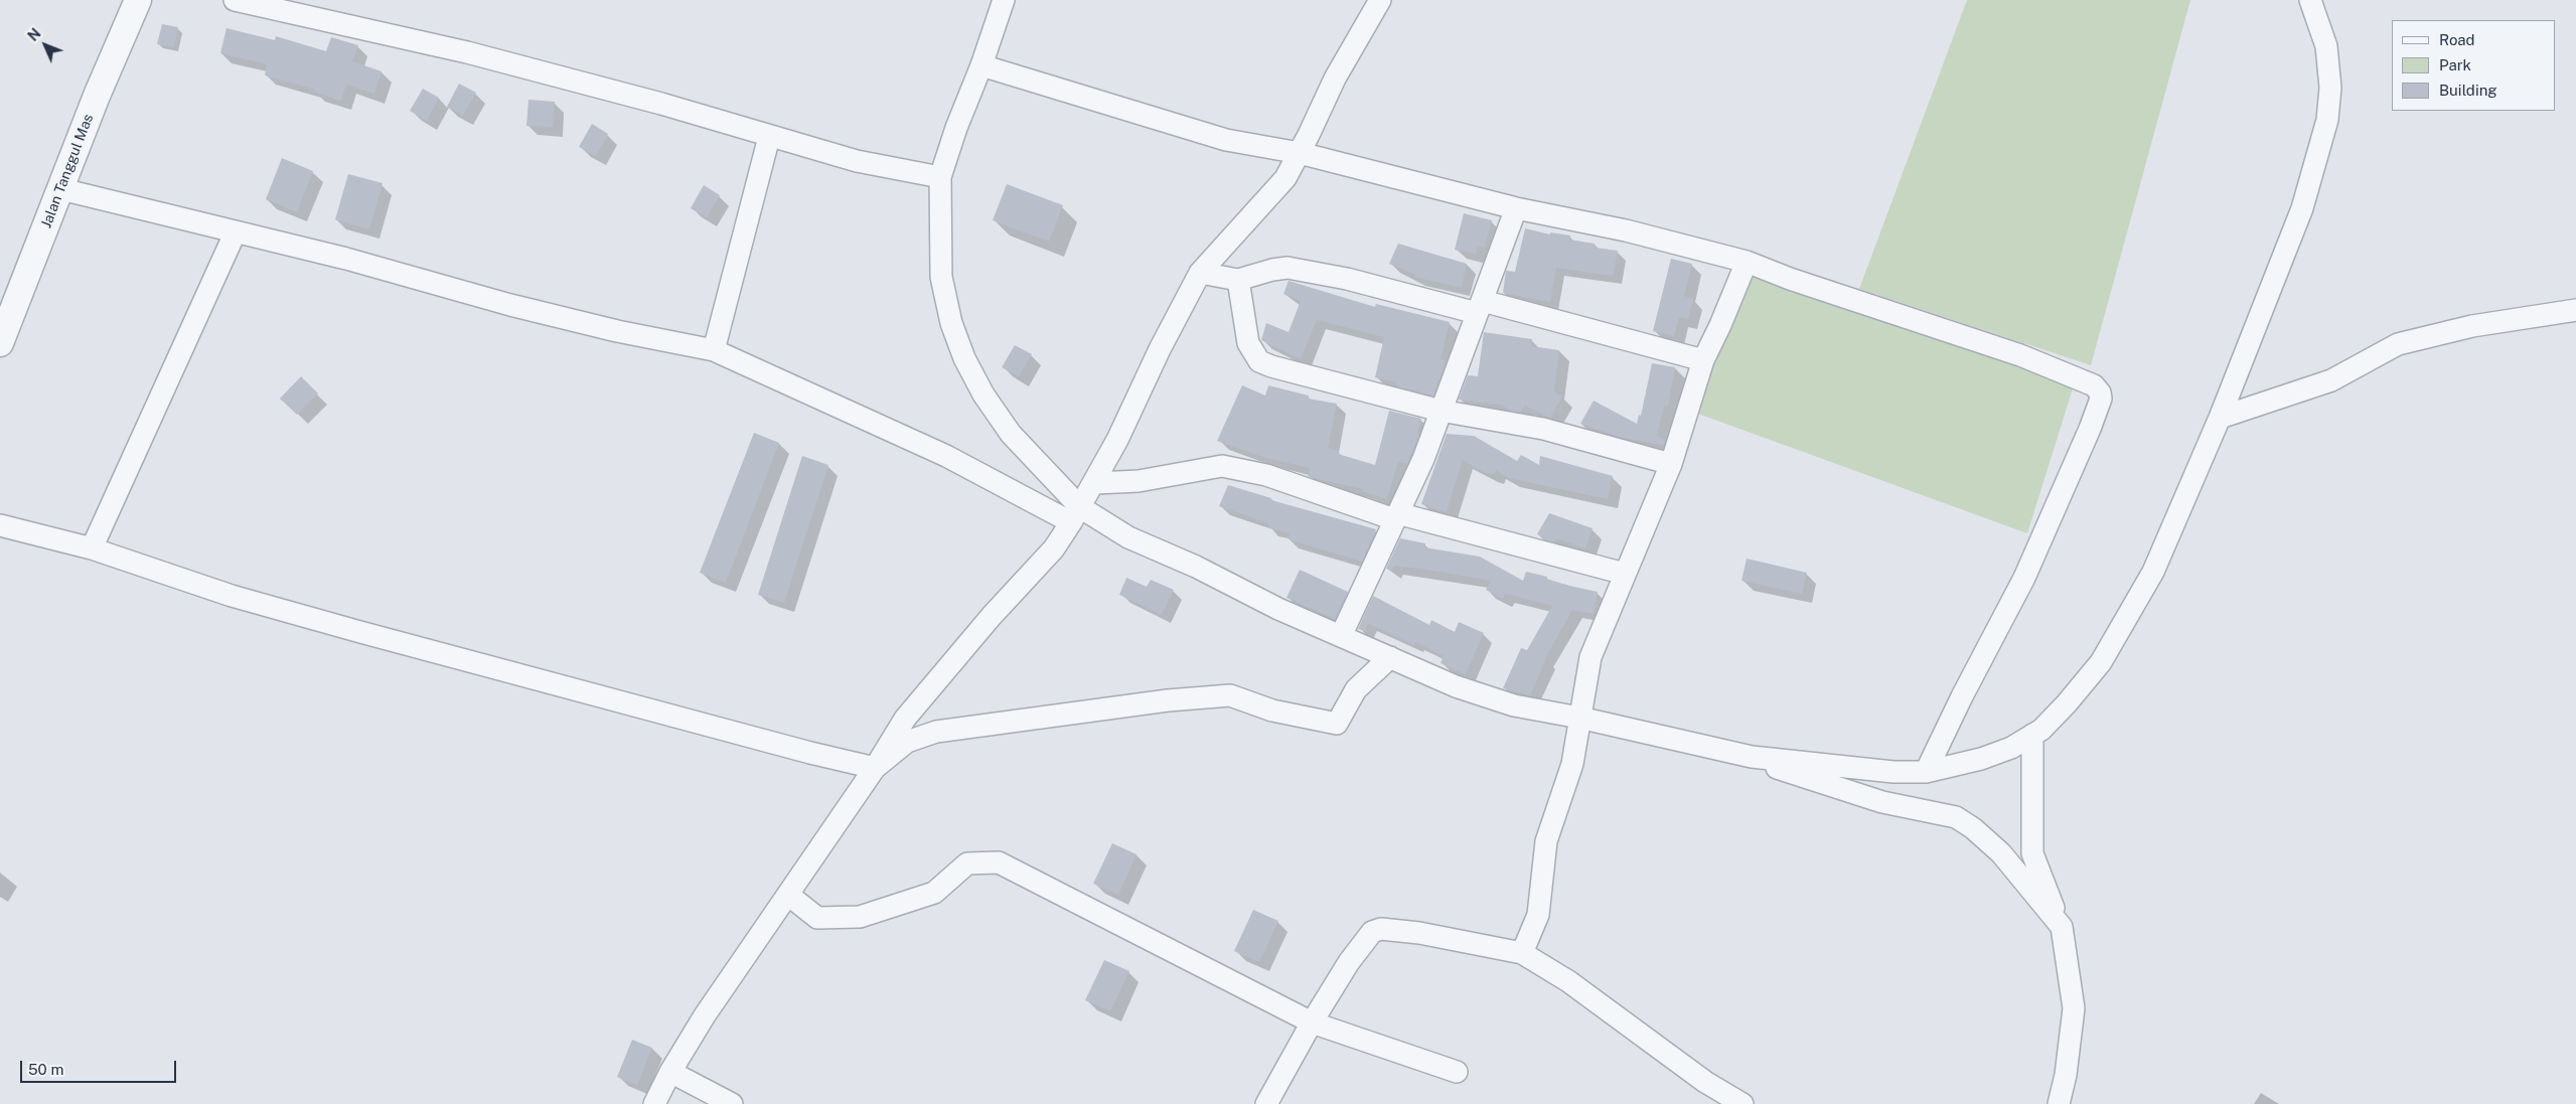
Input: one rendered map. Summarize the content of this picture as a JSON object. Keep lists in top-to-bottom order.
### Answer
{
  "streets": {
    "street": ["Jalan Tanggul Mas"]
  },
  "legend": ["Road", "Park", "Building"],
  "scale_bar": "50 m",
  "north": "top left"
}
